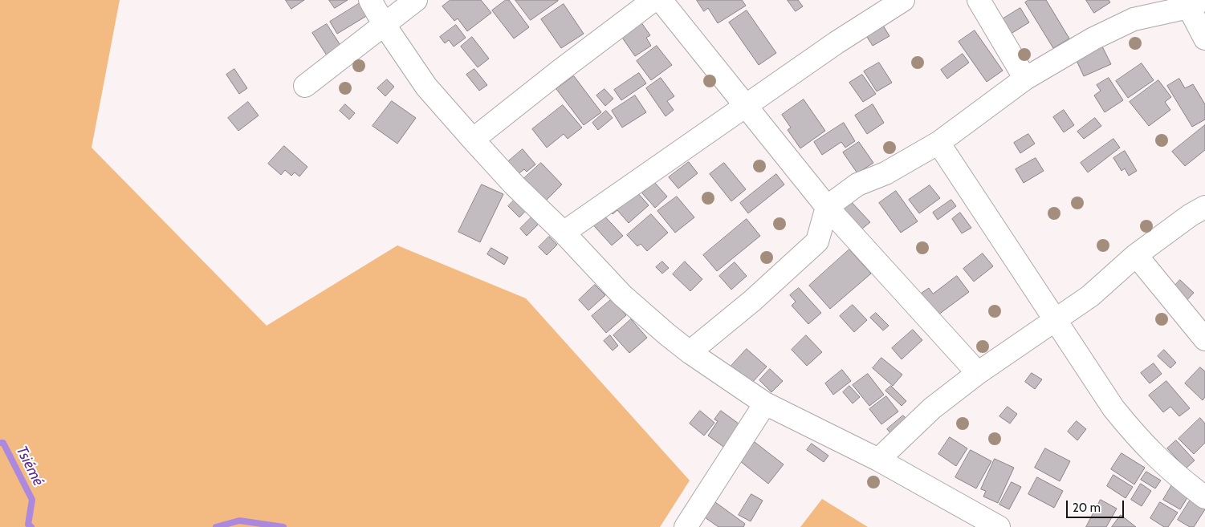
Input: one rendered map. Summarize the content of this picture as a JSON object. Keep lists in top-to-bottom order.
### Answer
{
  "water": ["Tsiémé"],
  "scale_bar": "20 m"
}
